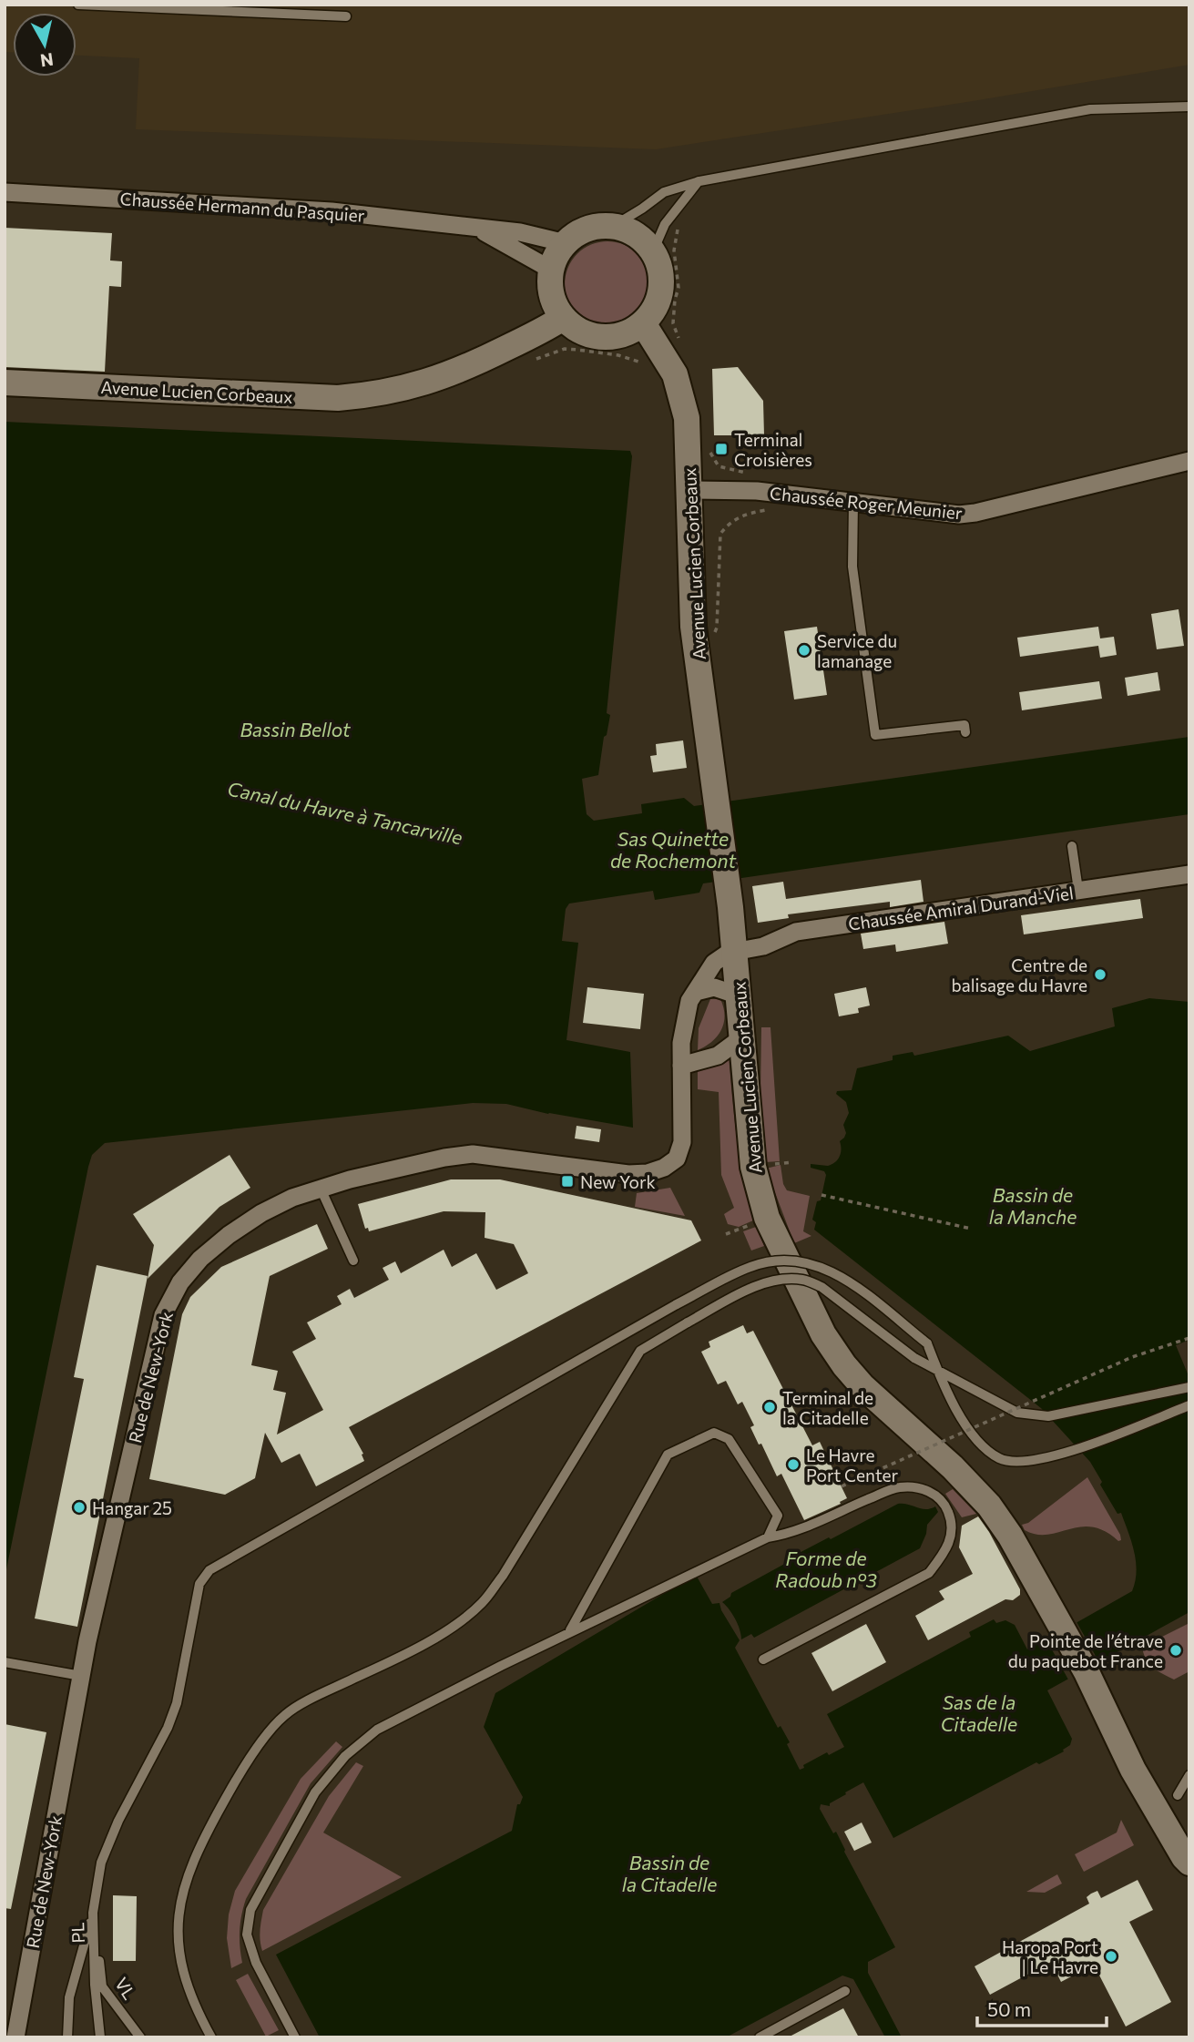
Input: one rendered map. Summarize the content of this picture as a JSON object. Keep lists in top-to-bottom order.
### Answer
{
  "streets": {
    "main road": ["Avenue Lucien Corbeaux"],
    "street": [
      "Chaussée Hermann du Pasquier",
      "Chaussée Roger Meunier",
      "Chaussée Amiral Durand-Viel",
      "Rue de New-York"
    ],
    "lane": ["PL", "VL"]
  },
  "crossings": [
    ["Chaussée Hermann du Pasquier", "Avenue Lucien Corbeaux"],
    ["Avenue Lucien Corbeaux", "Chaussée Roger Meunier"],
    ["Avenue Lucien Corbeaux", "Chaussée Amiral Durand-Viel"],
    ["Avenue Lucien Corbeaux", "Rue de New-York"],
    ["Chaussée Amiral Durand-Viel", "Rue de New-York"],
    ["PL", "VL"]
  ],
  "water": [
    "Bassin Bellot",
    "Canal du Havre à Tancarville",
    "Sas Quinette de Rochemont",
    "Bassin de la Manche",
    "Forme de Radoub n°3",
    "Sas de la Citadelle",
    "Bassin de la Citadelle"
  ],
  "places": {
    "transit": ["Terminal Croisières", "New York"],
    "other": [
      "Service du lamanage",
      "Centre de balisage du Havre",
      "Terminal de la Citadelle",
      "Le Havre Port Center",
      "Hangar 25",
      "Pointe de l’étrave du paquebot France",
      "Haropa Port | Le Havre"
    ]
  },
  "scale_bar": "50 m",
  "north": "bottom"
}
